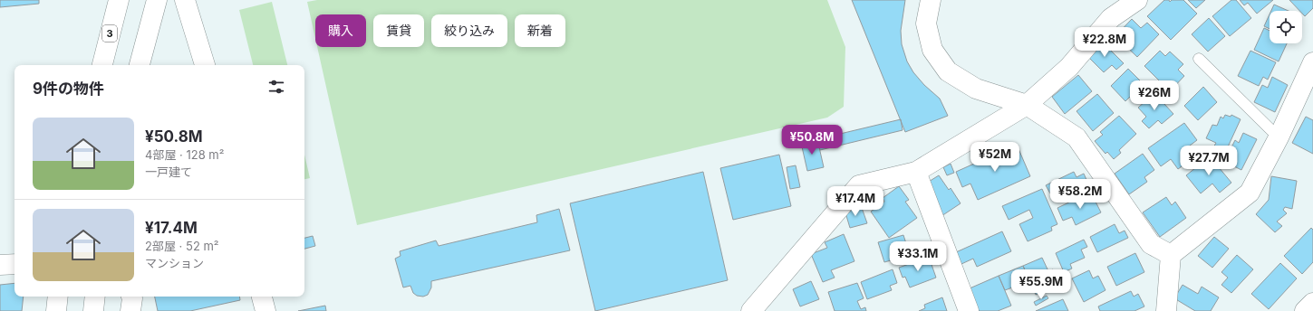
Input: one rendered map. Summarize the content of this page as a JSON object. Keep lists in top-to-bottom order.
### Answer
{
  "streets": {
    "main road": ["3"]
  },
  "page": {
    "chip": [
      "購入",
      "賃貸",
      "絞り込み",
      "新着"
    ],
    "price": [
      "¥22.8M",
      "¥26M",
      "¥50.8M",
      "¥52M",
      "¥27.7M",
      "¥58.2M",
      "¥17.4M",
      "¥33.1M",
      "¥55.9M"
    ],
    "heading": "9件の物件",
    "list": [
      {
        "name": "¥50.8M",
        "note": "4部屋 · 128 m² · 一戸建て"
      },
      {
        "name": "¥17.4M",
        "note": "2部屋 · 52 m² · マンション"
      }
    ]
  }
}
